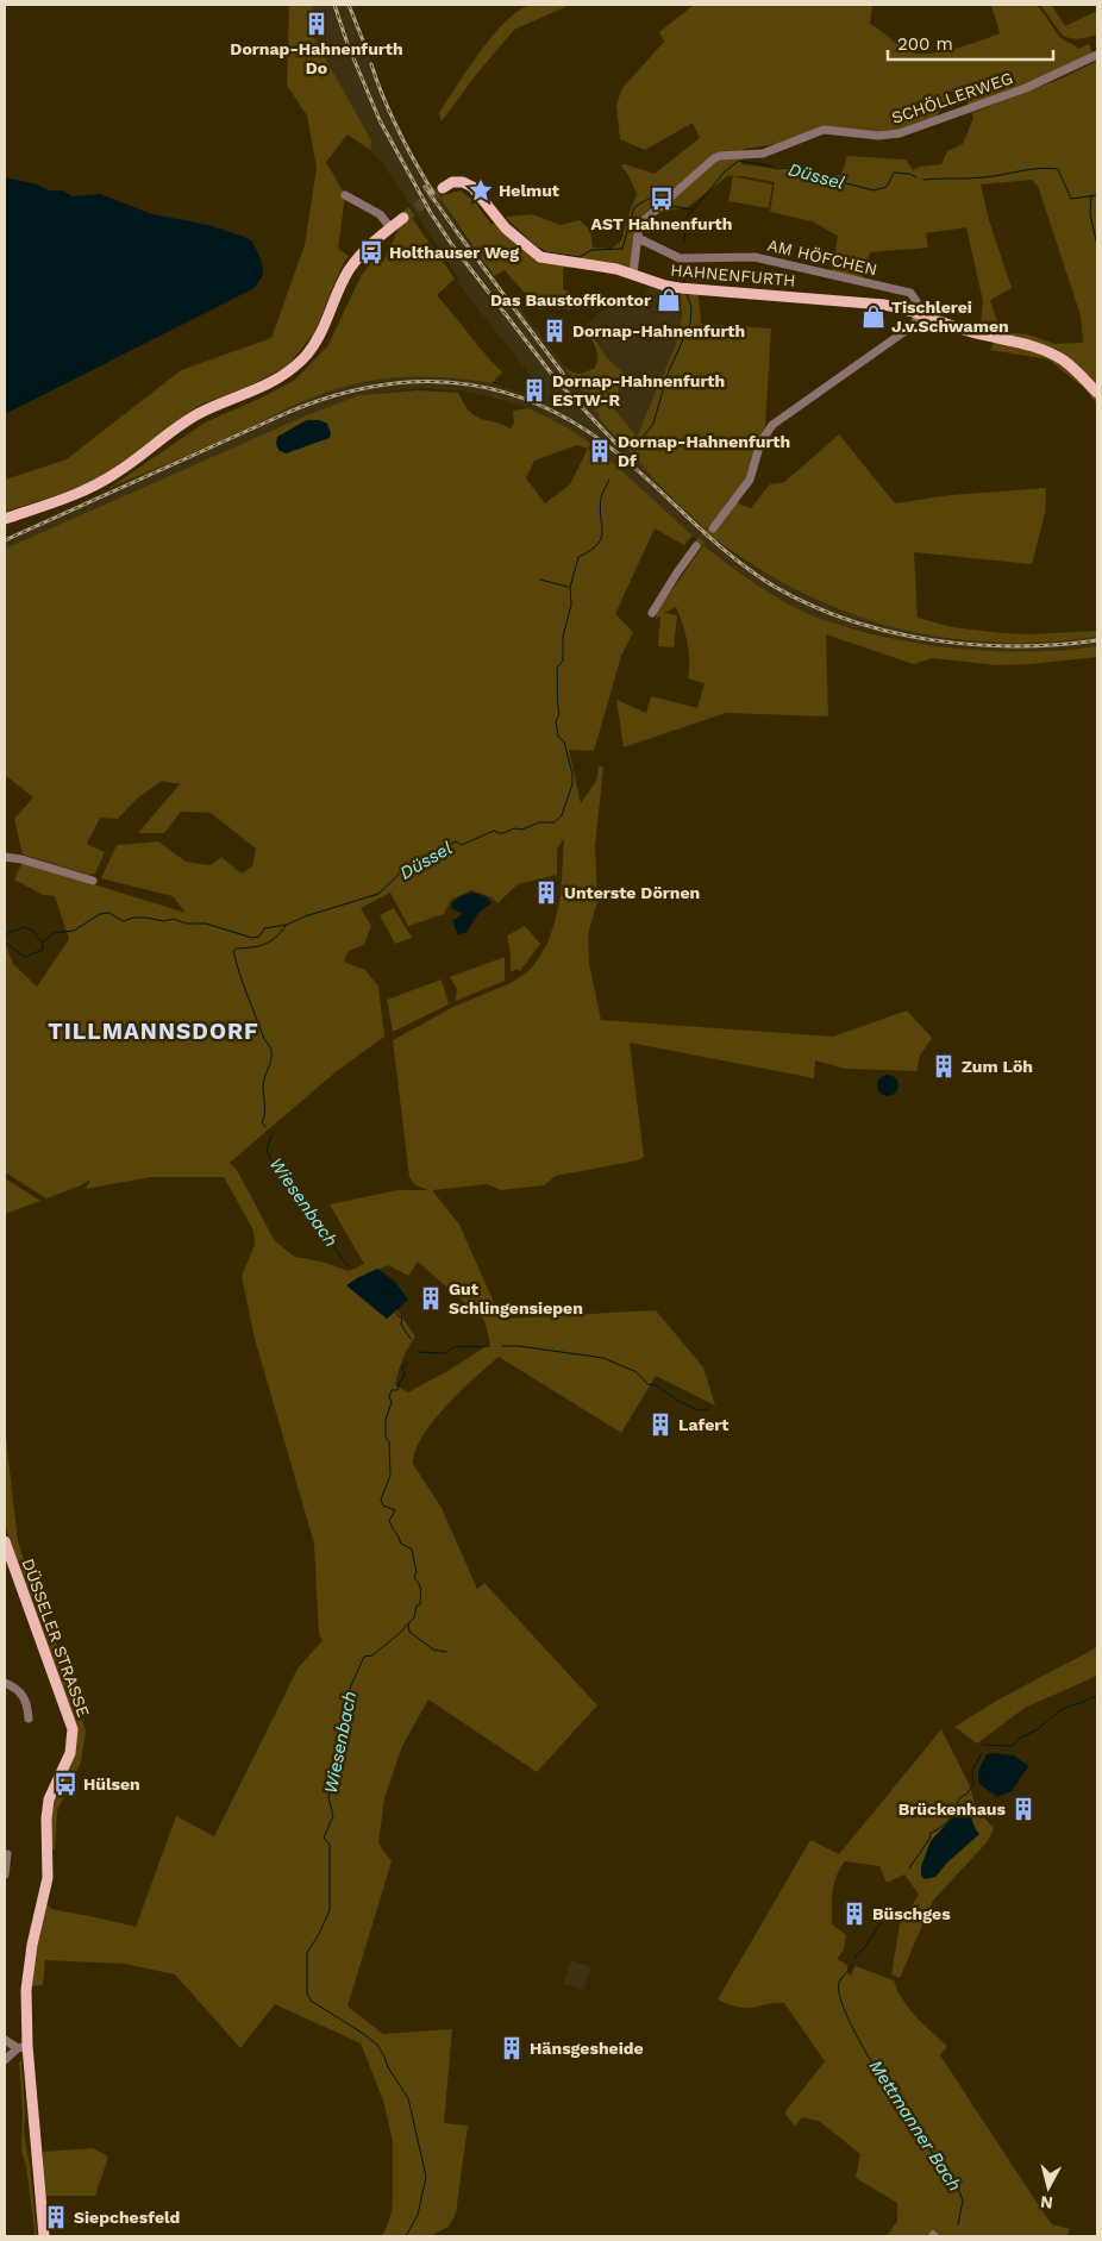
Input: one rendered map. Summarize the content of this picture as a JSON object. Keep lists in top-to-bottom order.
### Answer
{
  "streets": {
    "main road": ["HAHNENFURTH", "DÜSSELER STRASSE"],
    "street": ["SCHÖLLERWEG", "AM HÖFCHEN"]
  },
  "crossings": [
    ["SCHÖLLERWEG", "AM HÖFCHEN"],
    ["SCHÖLLERWEG", "HAHNENFURTH"],
    ["AM HÖFCHEN", "HAHNENFURTH"]
  ],
  "districts": ["TILLMANNSDORF"],
  "water": ["Düssel", "Wiesenbach", "Mettmanner Bach"],
  "places": {
    "building": [
      "Dornap-Hahnenfurth Do",
      "Dornap-Hahnenfurth",
      "Dornap-Hahnenfurth ESTW-R",
      "Dornap-Hahnenfurth Df",
      "Unterste Dörnen",
      "Zum Löh",
      "Gut Schlingensiepen",
      "Lafert",
      "Brückenhaus",
      "Büschges",
      "Hänsgesheide",
      "Siepchesfeld"
    ],
    "place": ["Helmut"],
    "bus stop": ["AST Hahnenfurth", "Holthauser Weg", "Hülsen"],
    "shop": ["Das Baustoffkontor", "Tischlerei J.v.Schwamen"]
  },
  "scale_bar": "200 m",
  "north": "bottom"
}
